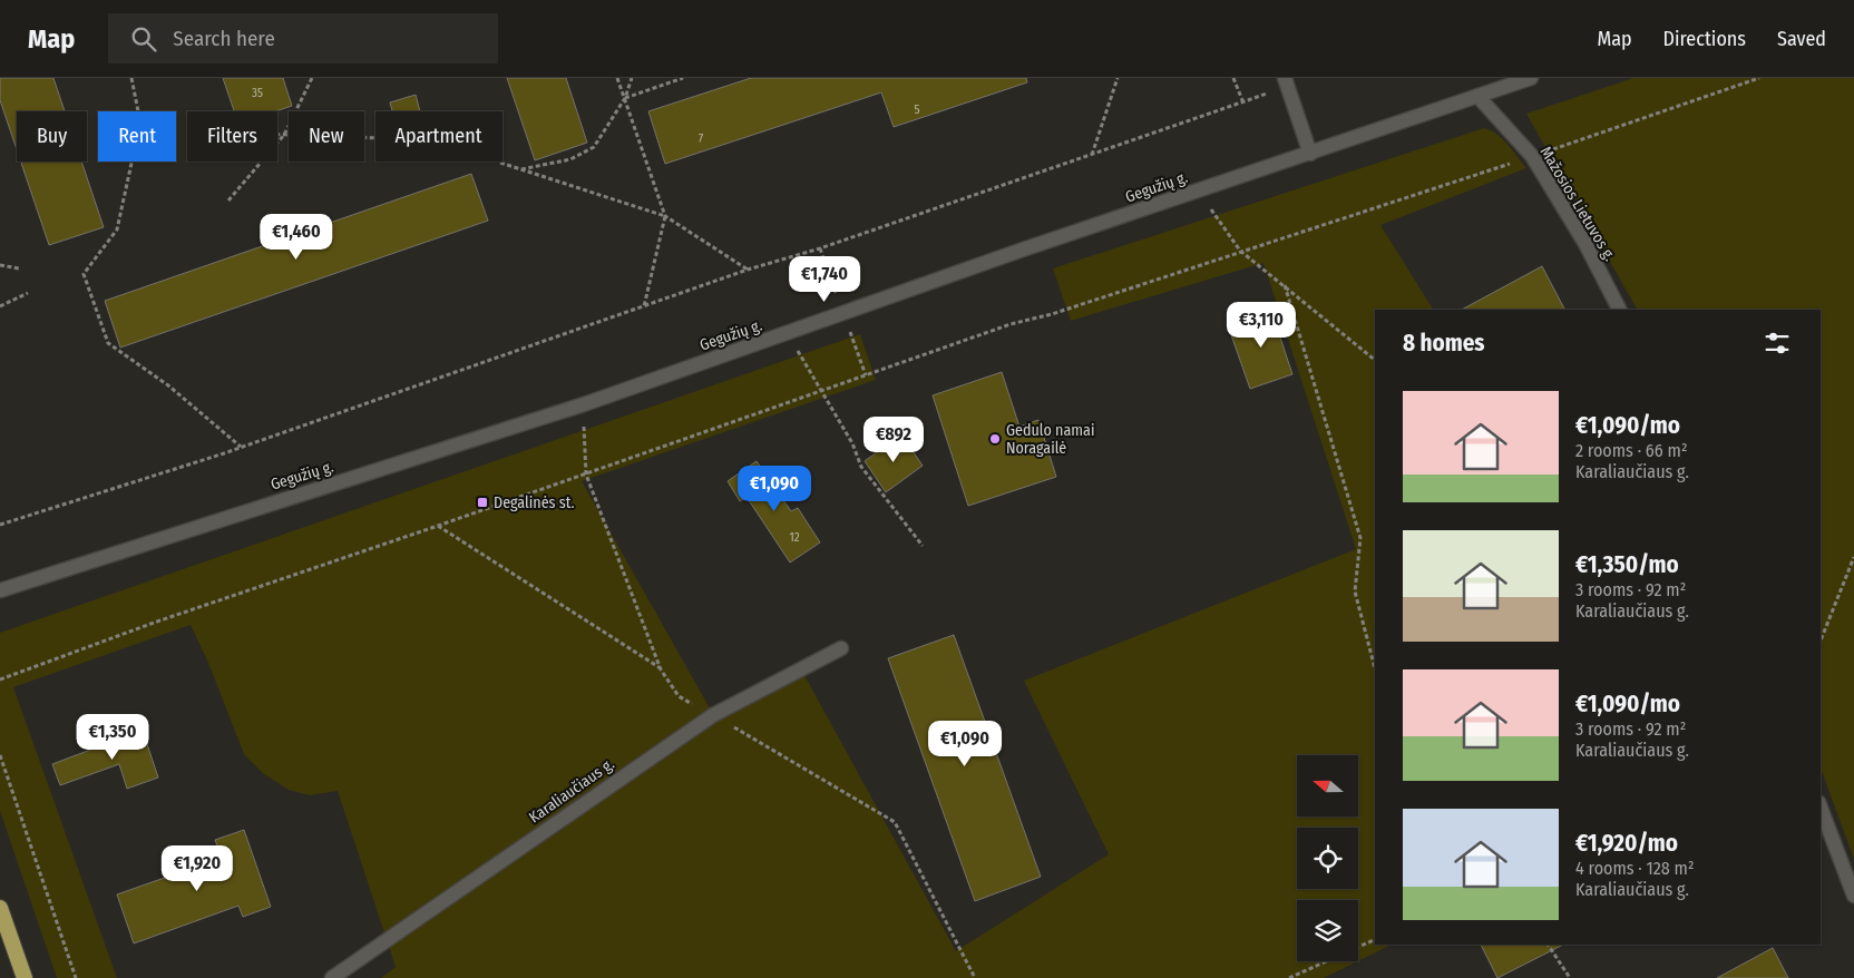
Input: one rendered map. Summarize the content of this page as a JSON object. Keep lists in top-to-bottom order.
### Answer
{
  "streets": {
    "main road": ["Gegužių g.", "Mažosios Lietuvos g.", "Karaliaučiaus g."]
  },
  "crossings": [
    ["Gegužių g.", "Mažosios Lietuvos g."]
  ],
  "places": {
    "other": ["Gedulo namai Noragailė"],
    "transit": ["Degalinės st."]
  },
  "house_numbers": [
    "35",
    "5",
    "7",
    "12"
  ],
  "north": "left",
  "page": {
    "header": "Map",
    "search": "Search here",
    "nav": ["Map", "Directions", "Saved"],
    "chip": [
      "Buy",
      "Rent",
      "Filters",
      "New",
      "Apartment"
    ],
    "price": [
      "€1,460",
      "€1,740",
      "€3,110",
      "€892",
      "€1,090",
      "€1,350",
      "€1,090",
      "€1,920"
    ],
    "heading": "8 homes",
    "list": [
      {
        "name": "€1,090/mo",
        "note": "2 rooms · 66 m² · Karaliaučiaus g."
      },
      {
        "name": "€1,350/mo",
        "note": "3 rooms · 92 m² · Karaliaučiaus g."
      },
      {
        "name": "€1,090/mo",
        "note": "3 rooms · 92 m² · Karaliaučiaus g."
      },
      {
        "name": "€1,920/mo",
        "note": "4 rooms · 128 m² · Karaliaučiaus g."
      }
    ]
  }
}
